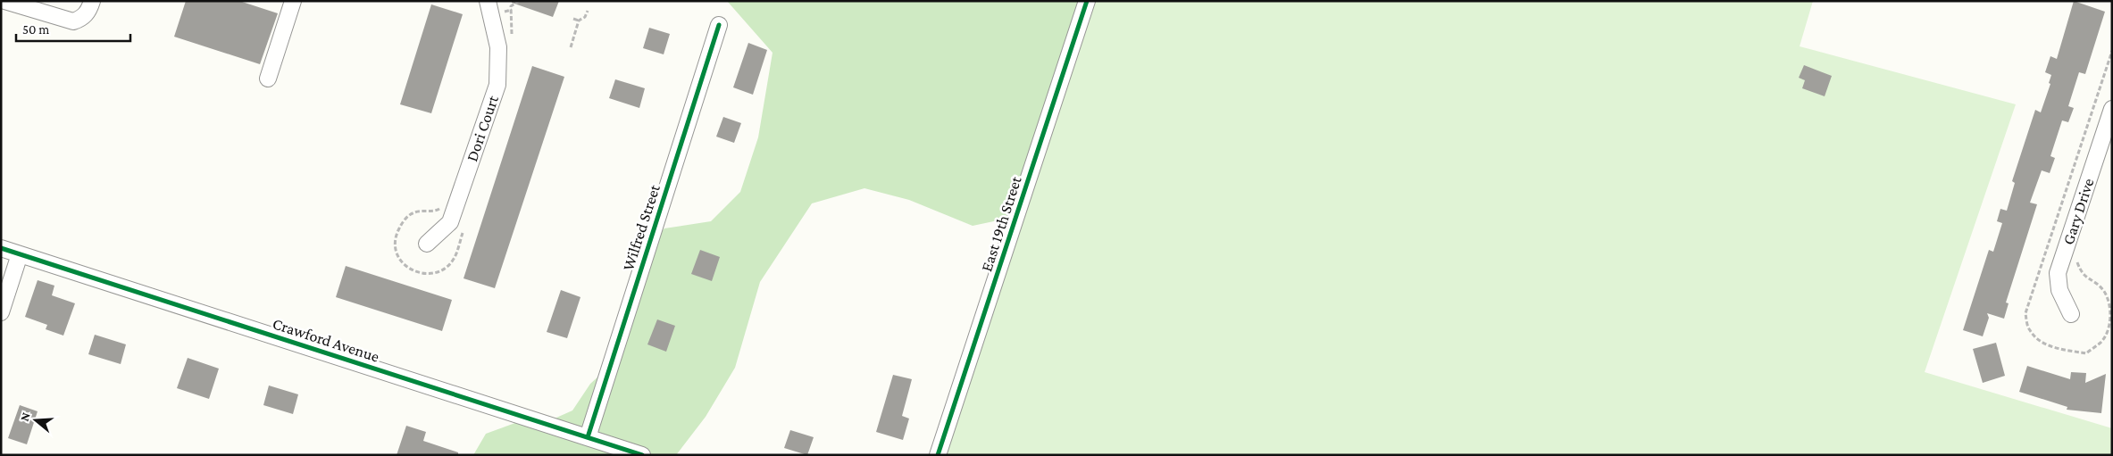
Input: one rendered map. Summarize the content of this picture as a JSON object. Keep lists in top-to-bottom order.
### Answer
{
  "streets": {
    "street": [
      "Dori Court",
      "Gary Drive",
      "East 19th Street",
      "Wilfred Street",
      "Crawford Avenue"
    ]
  },
  "crossings": [
    ["Wilfred Street", "Crawford Avenue"]
  ],
  "scale_bar": "50 m",
  "north": "left"
}
